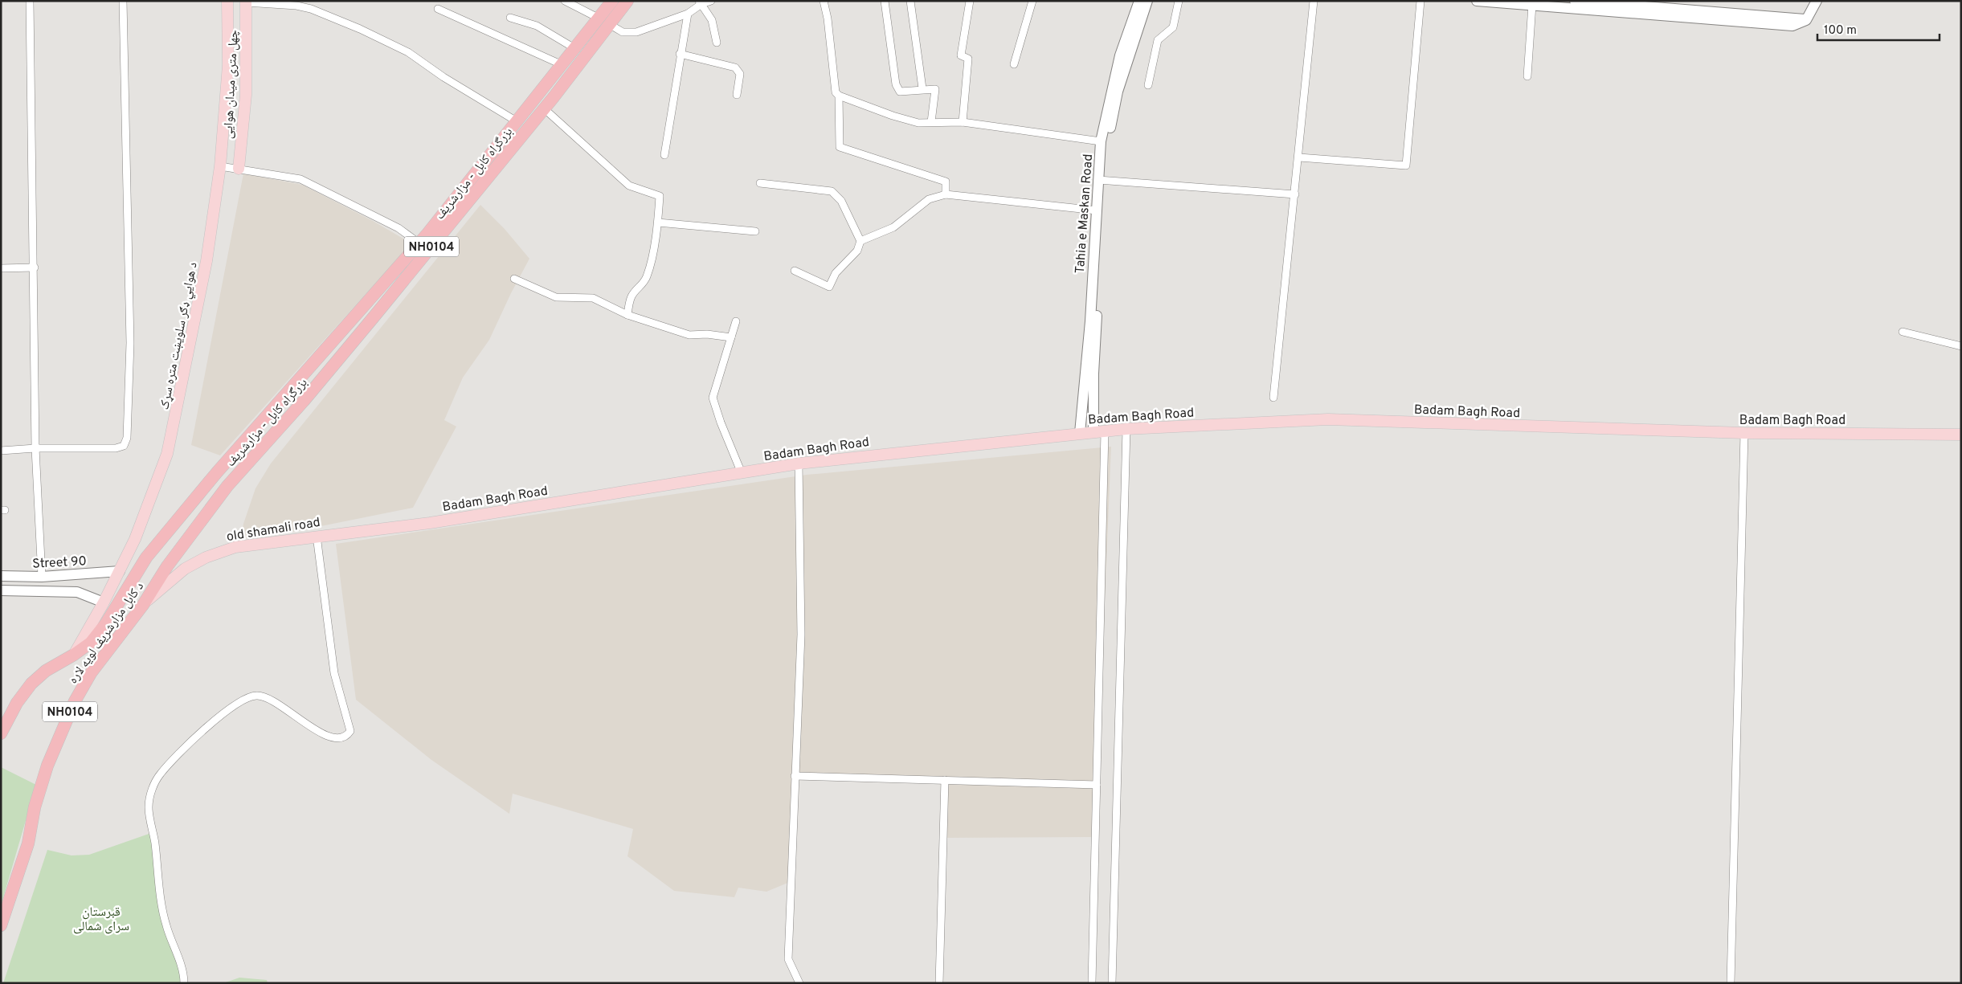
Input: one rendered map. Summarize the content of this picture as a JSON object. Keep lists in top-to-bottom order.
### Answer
{
  "streets": {
    "highway": ["بزرگراه کابل - مزارشریف", "NH0104", "د کابل مزارشریف لویه لاره"],
    "main road": [
      "چهل متری میدان هوایی",
      "Tahia e Maskan Road",
      "د هوايي ډګر سلویښت متره سړک",
      "Badam Bagh Road",
      "old shamali road",
      "Street 90"
    ]
  },
  "crossings": [
    ["بزرگراه کابل - مزارشریف", "د کابل مزارشریف لویه لاره"],
    ["Tahia e Maskan Road", "Badam Bagh Road"],
    ["د هوايي ډګر سلویښت متره سړک", "Street 90"],
    ["د هوايي ډګر سلویښت متره سړک", "د کابل مزارشریف لویه لاره"],
    ["Badam Bagh Road", "old shamali road"],
    ["old shamali road", "د کابل مزارشریف لویه لاره"]
  ],
  "parks": ["قبرستان سرای شمالی"],
  "scale_bar": "100 m"
}
